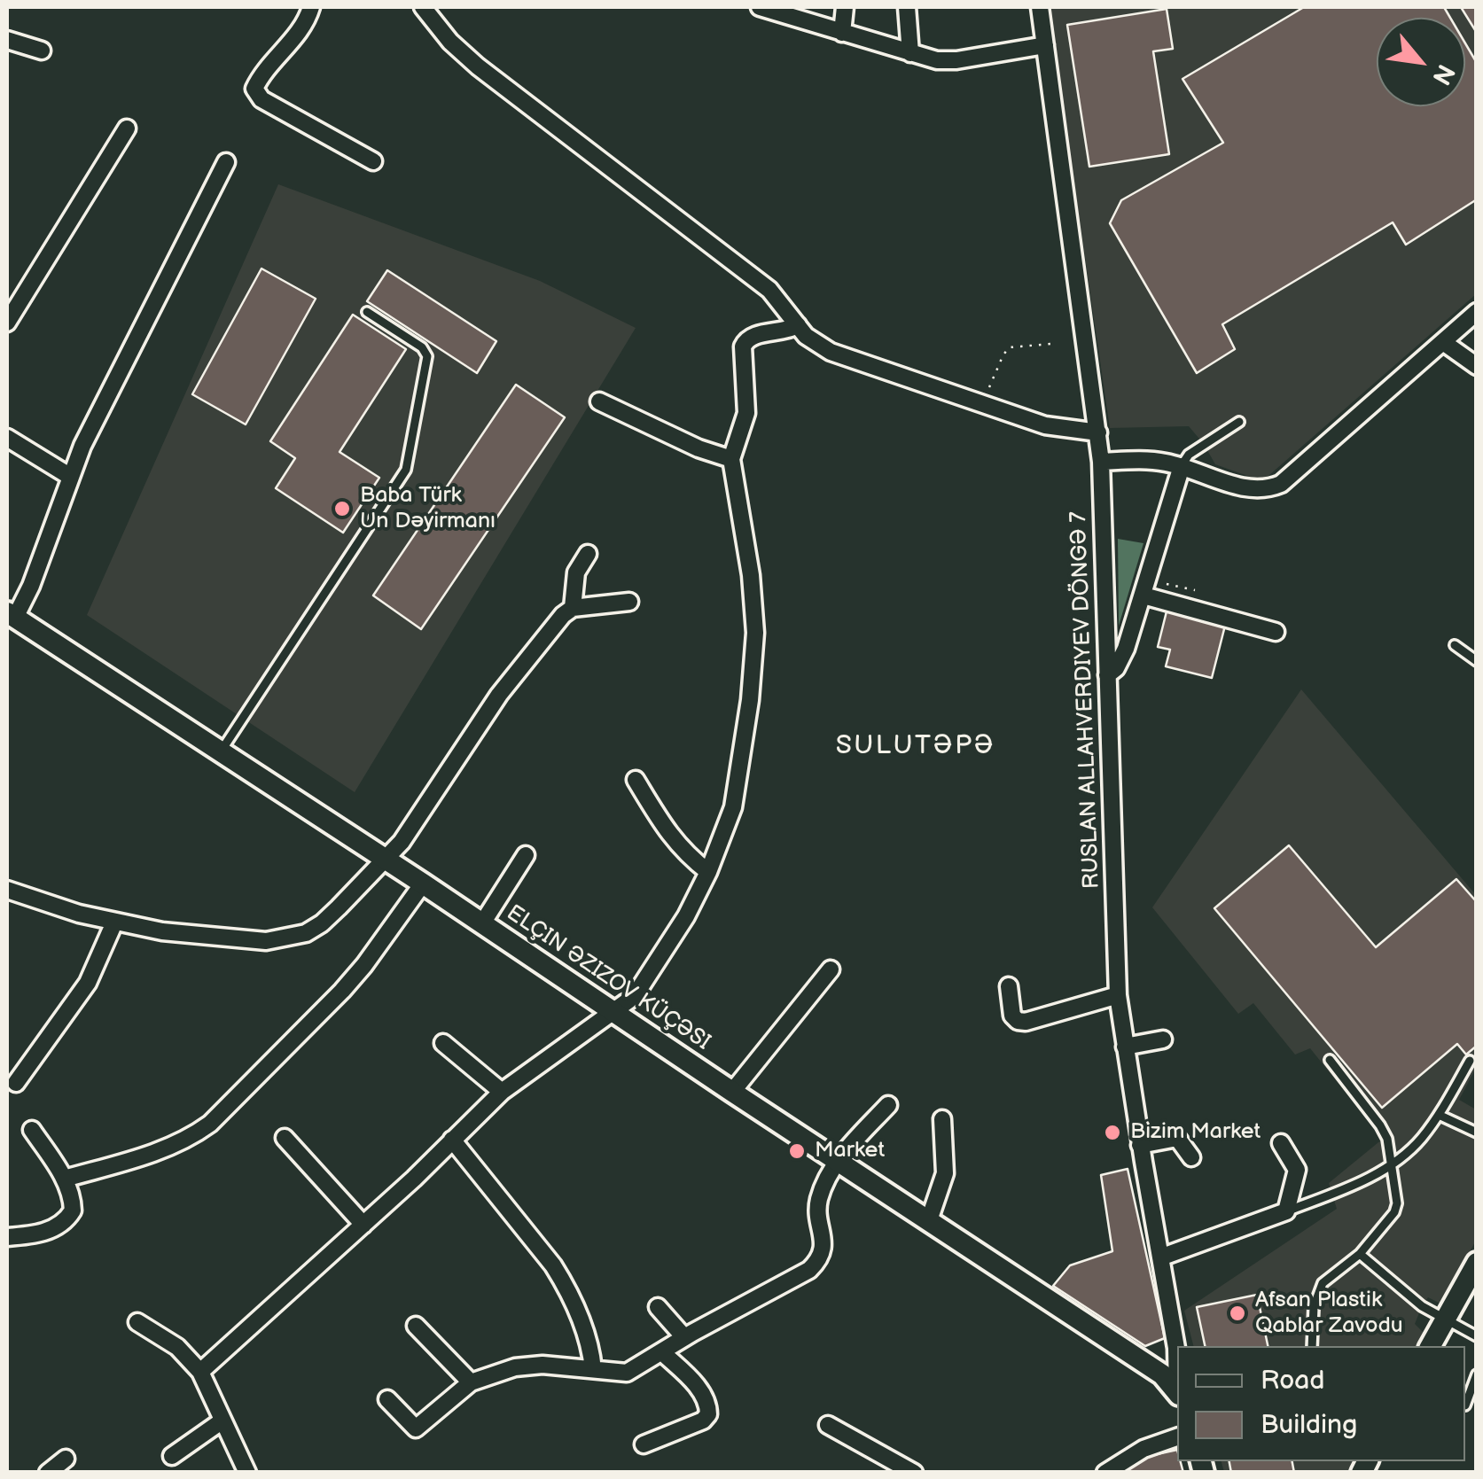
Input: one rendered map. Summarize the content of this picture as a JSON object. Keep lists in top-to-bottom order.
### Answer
{
  "streets": {
    "street": ["RUSLAN ALLAHVERDIYEV DÖNGƏ 7", "ELÇIN ƏZIZOV KÜÇƏSI"]
  },
  "districts": ["SULUTƏPƏ"],
  "places": [
    "Baba Türk Un Dəyirmanı",
    "Bizim Market",
    "Market",
    "Afsan Plastik Qablar Zavodu"
  ],
  "legend": ["Road", "Building"],
  "north": "bottom right"
}
